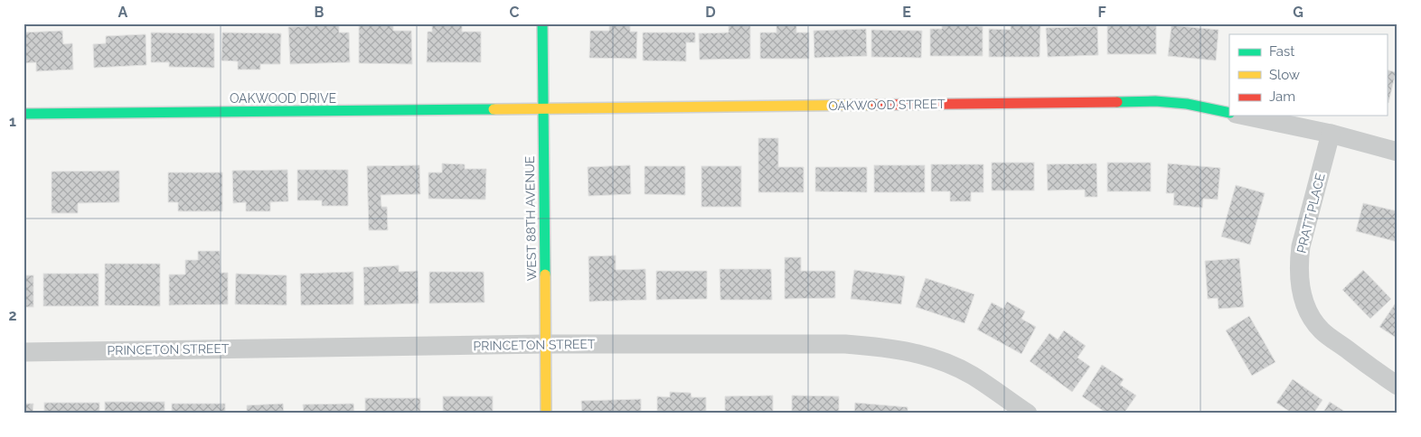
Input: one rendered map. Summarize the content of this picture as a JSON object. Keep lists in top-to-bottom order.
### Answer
{
  "streets": {
    "street": [
      "OAKWOOD DRIVE",
      "OAKWOOD STREET",
      "PRATT PLACE",
      "WEST 88TH AVENUE",
      "PRINCETON STREET"
    ]
  },
  "crossings": [
    ["OAKWOOD DRIVE", "OAKWOOD STREET"],
    ["OAKWOOD DRIVE", "WEST 88TH AVENUE"],
    ["OAKWOOD STREET", "WEST 88TH AVENUE"],
    ["WEST 88TH AVENUE", "PRINCETON STREET"]
  ],
  "legend": ["Fast", "Slow", "Jam"],
  "grid": {
    "columns": [
      "A",
      "B",
      "C",
      "D",
      "E",
      "F",
      "G"
    ],
    "rows": ["1", "2"]
  }
}
